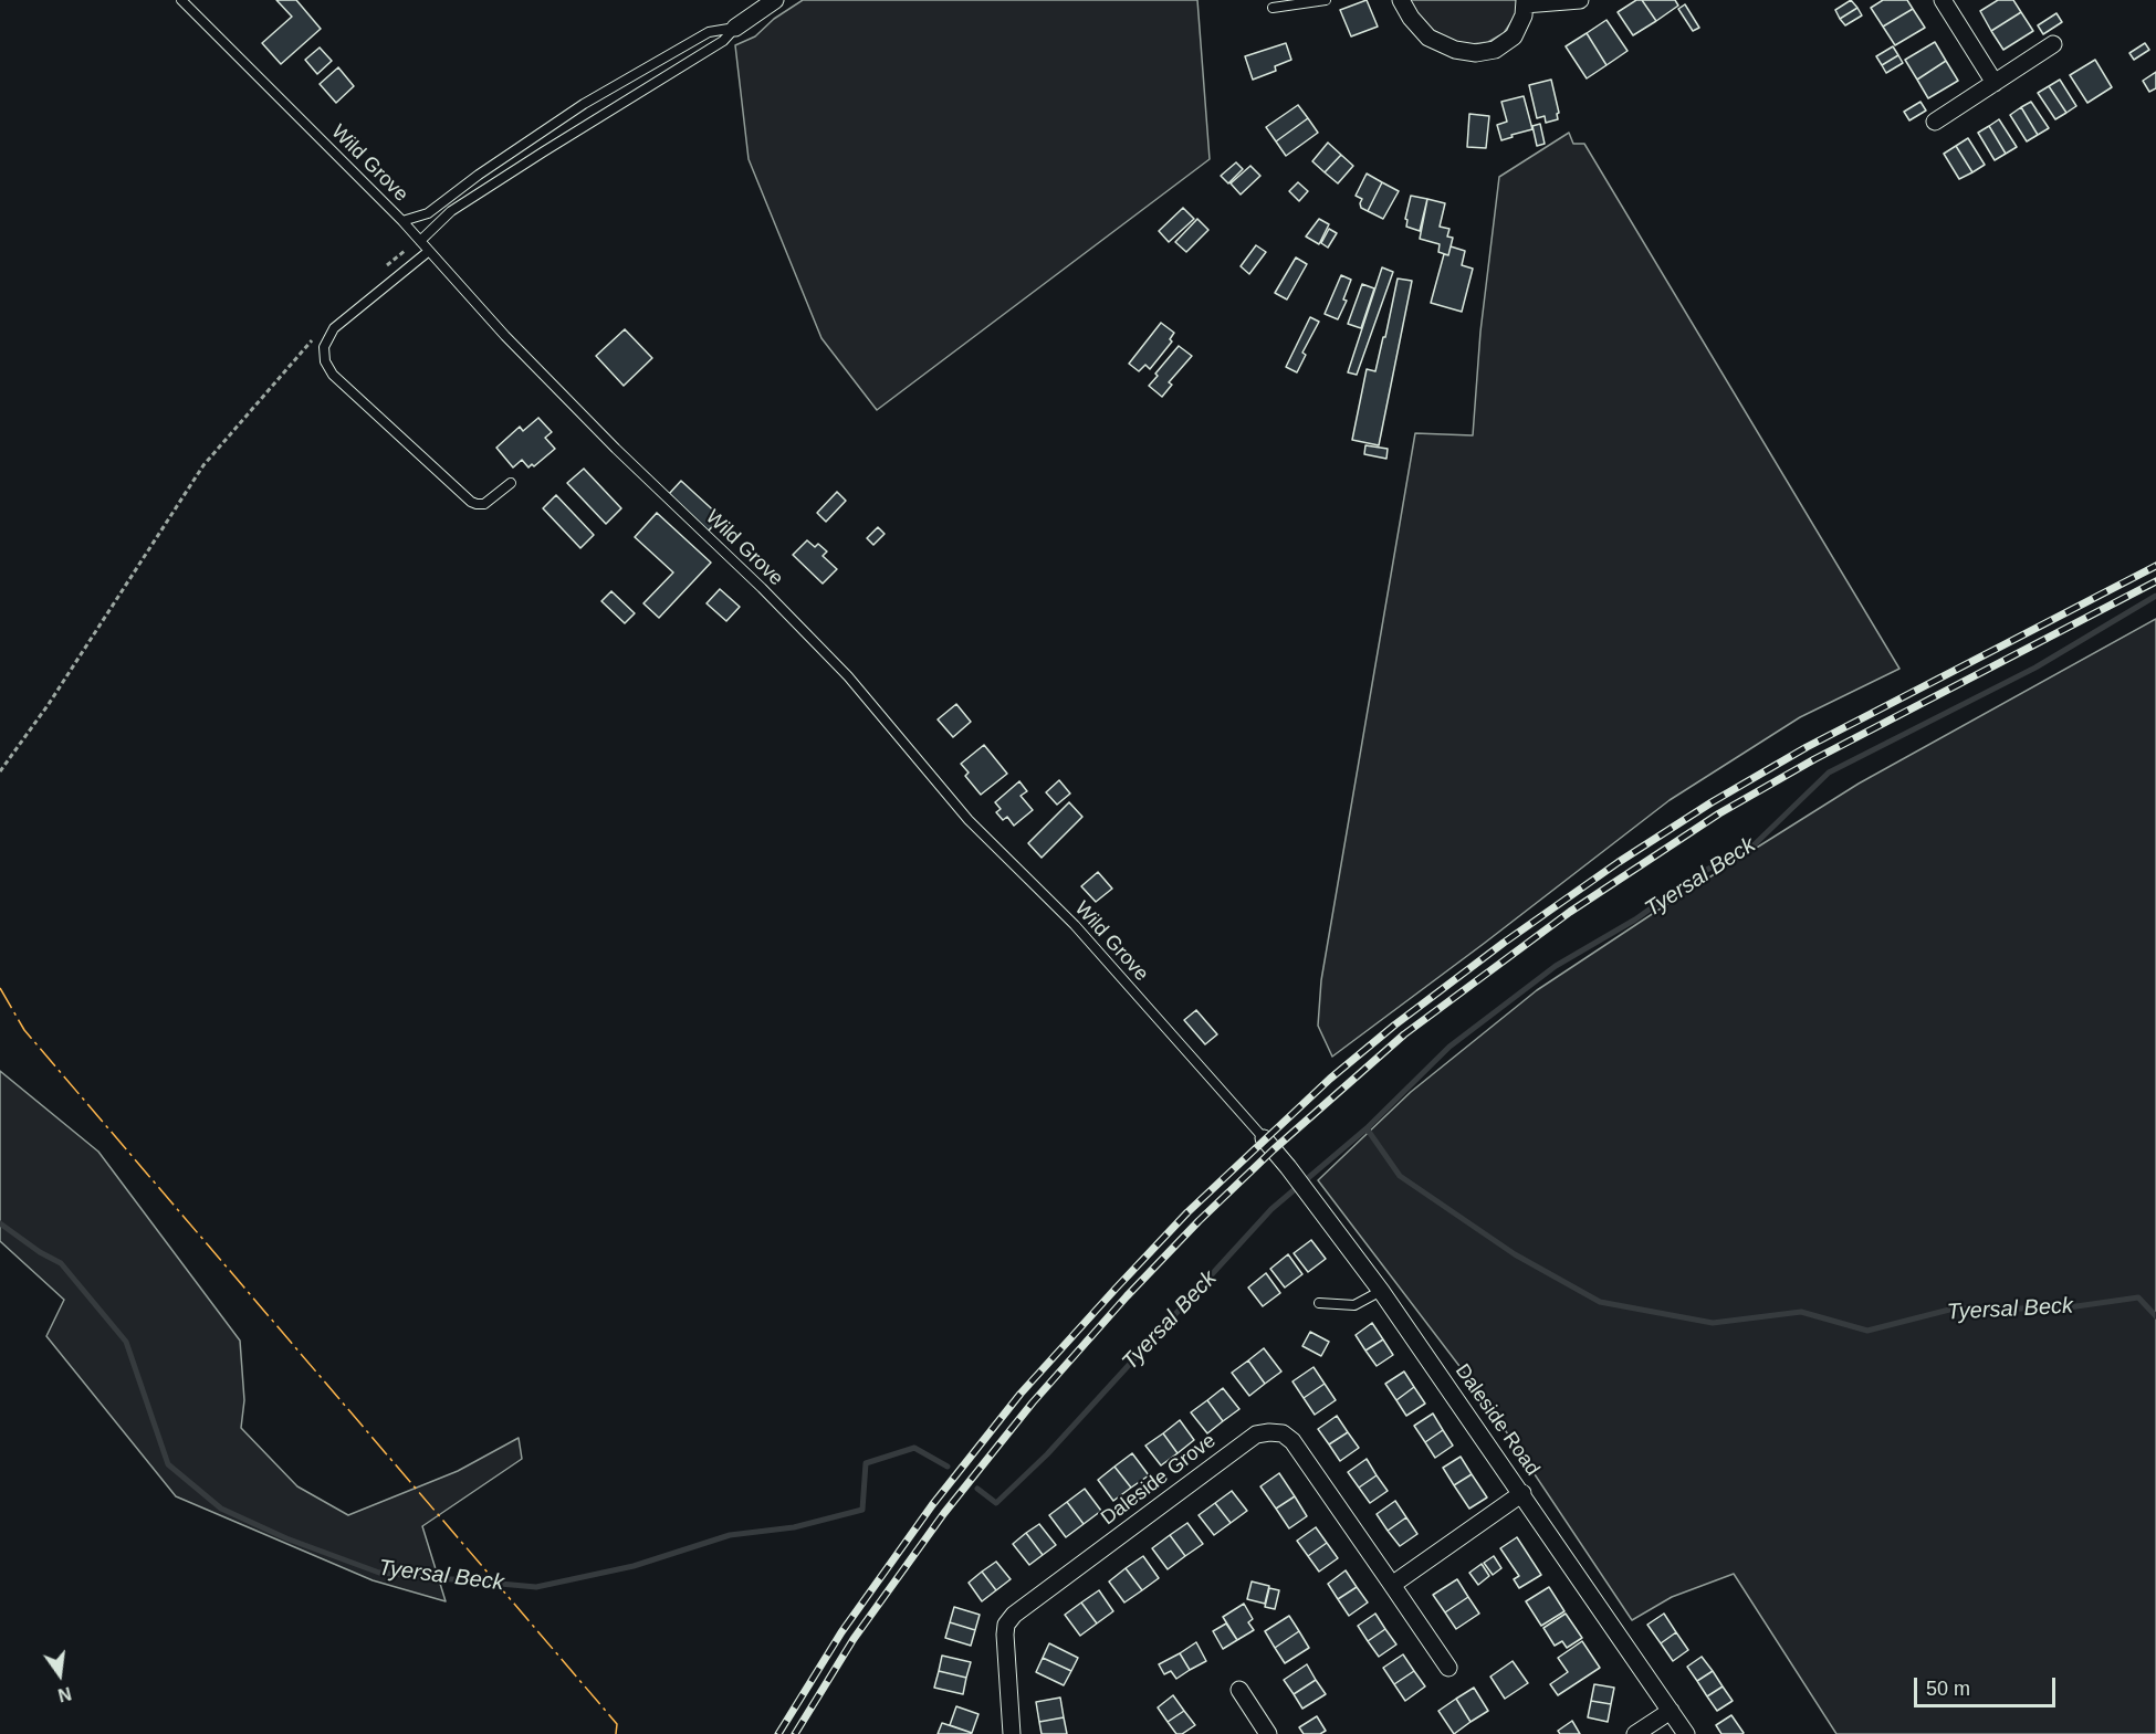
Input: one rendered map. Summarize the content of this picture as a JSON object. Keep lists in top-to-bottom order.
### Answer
{
  "streets": {
    "street": ["Daleside Road", "Daleside Grove"],
    "lane": ["Wild Grove"]
  },
  "crossings": [
    ["Wild Grove", "Daleside Road"]
  ],
  "water": ["Tyersal Beck"],
  "scale_bar": "50 m",
  "north": "bottom"
}
